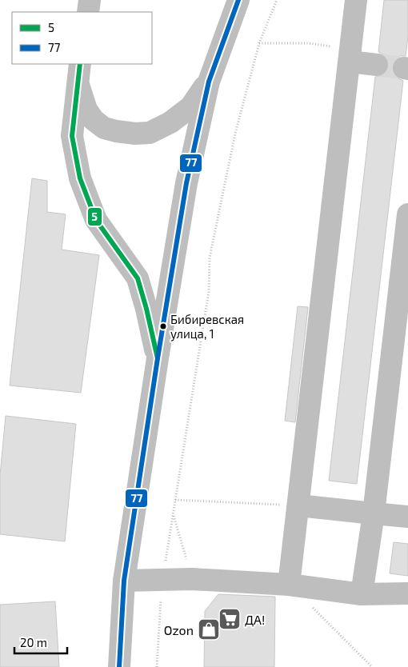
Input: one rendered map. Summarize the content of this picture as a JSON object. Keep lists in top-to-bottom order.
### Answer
{
  "places": {
    "other": ["Бибиревская улица, 1"],
    "supermarket": ["ДА!"],
    "shop": ["Ozon"]
  },
  "lines": ["transit line 77", "transit line 5"],
  "legend": ["5", "77"],
  "scale_bar": "20 m"
}
